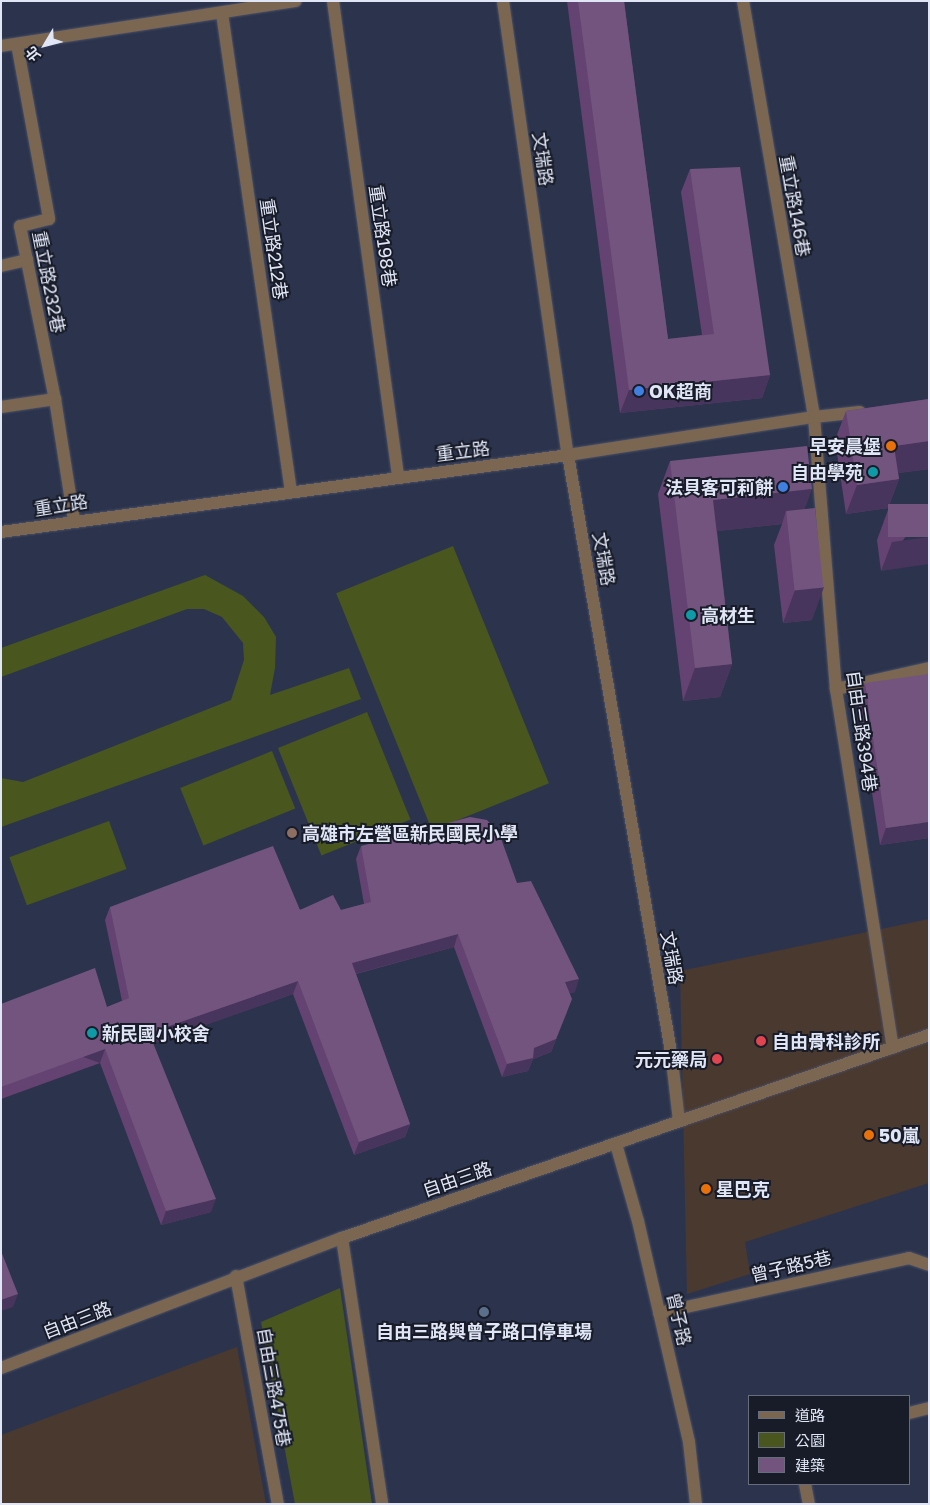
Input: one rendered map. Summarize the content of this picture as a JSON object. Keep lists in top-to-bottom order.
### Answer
{
  "streets": {
    "street": [
      "文瑞路",
      "重立路146巷",
      "重立路198巷",
      "重立路212巷",
      "重立路232巷",
      "重立路",
      "自由三路394巷",
      "自由三路",
      "曾子路5巷",
      "曾子路",
      "自由三路475巷"
    ]
  },
  "crossings": [
    ["文瑞路", "重立路"],
    ["文瑞路", "自由三路"],
    ["重立路146巷", "重立路"],
    ["重立路146巷", "自由三路394巷"],
    ["重立路198巷", "重立路"],
    ["重立路212巷", "重立路"],
    ["重立路232巷", "重立路"],
    ["重立路", "自由三路394巷"],
    ["自由三路394巷", "自由三路"],
    ["自由三路", "曾子路"],
    ["自由三路", "自由三路475巷"],
    ["曾子路5巷", "曾子路"]
  ],
  "places": [
    "OK超商",
    "早安晨堡",
    "自由學苑",
    "法貝客可莉餅",
    "高材生",
    "高雄市左營區新民國民小學",
    "新民國小校舍",
    "自由骨科診所",
    "元元藥局",
    "50嵐",
    "星巴克",
    "自由三路與曾子路口停車場"
  ],
  "legend": ["道路", "公園", "建築"],
  "north": "bottom left"
}
